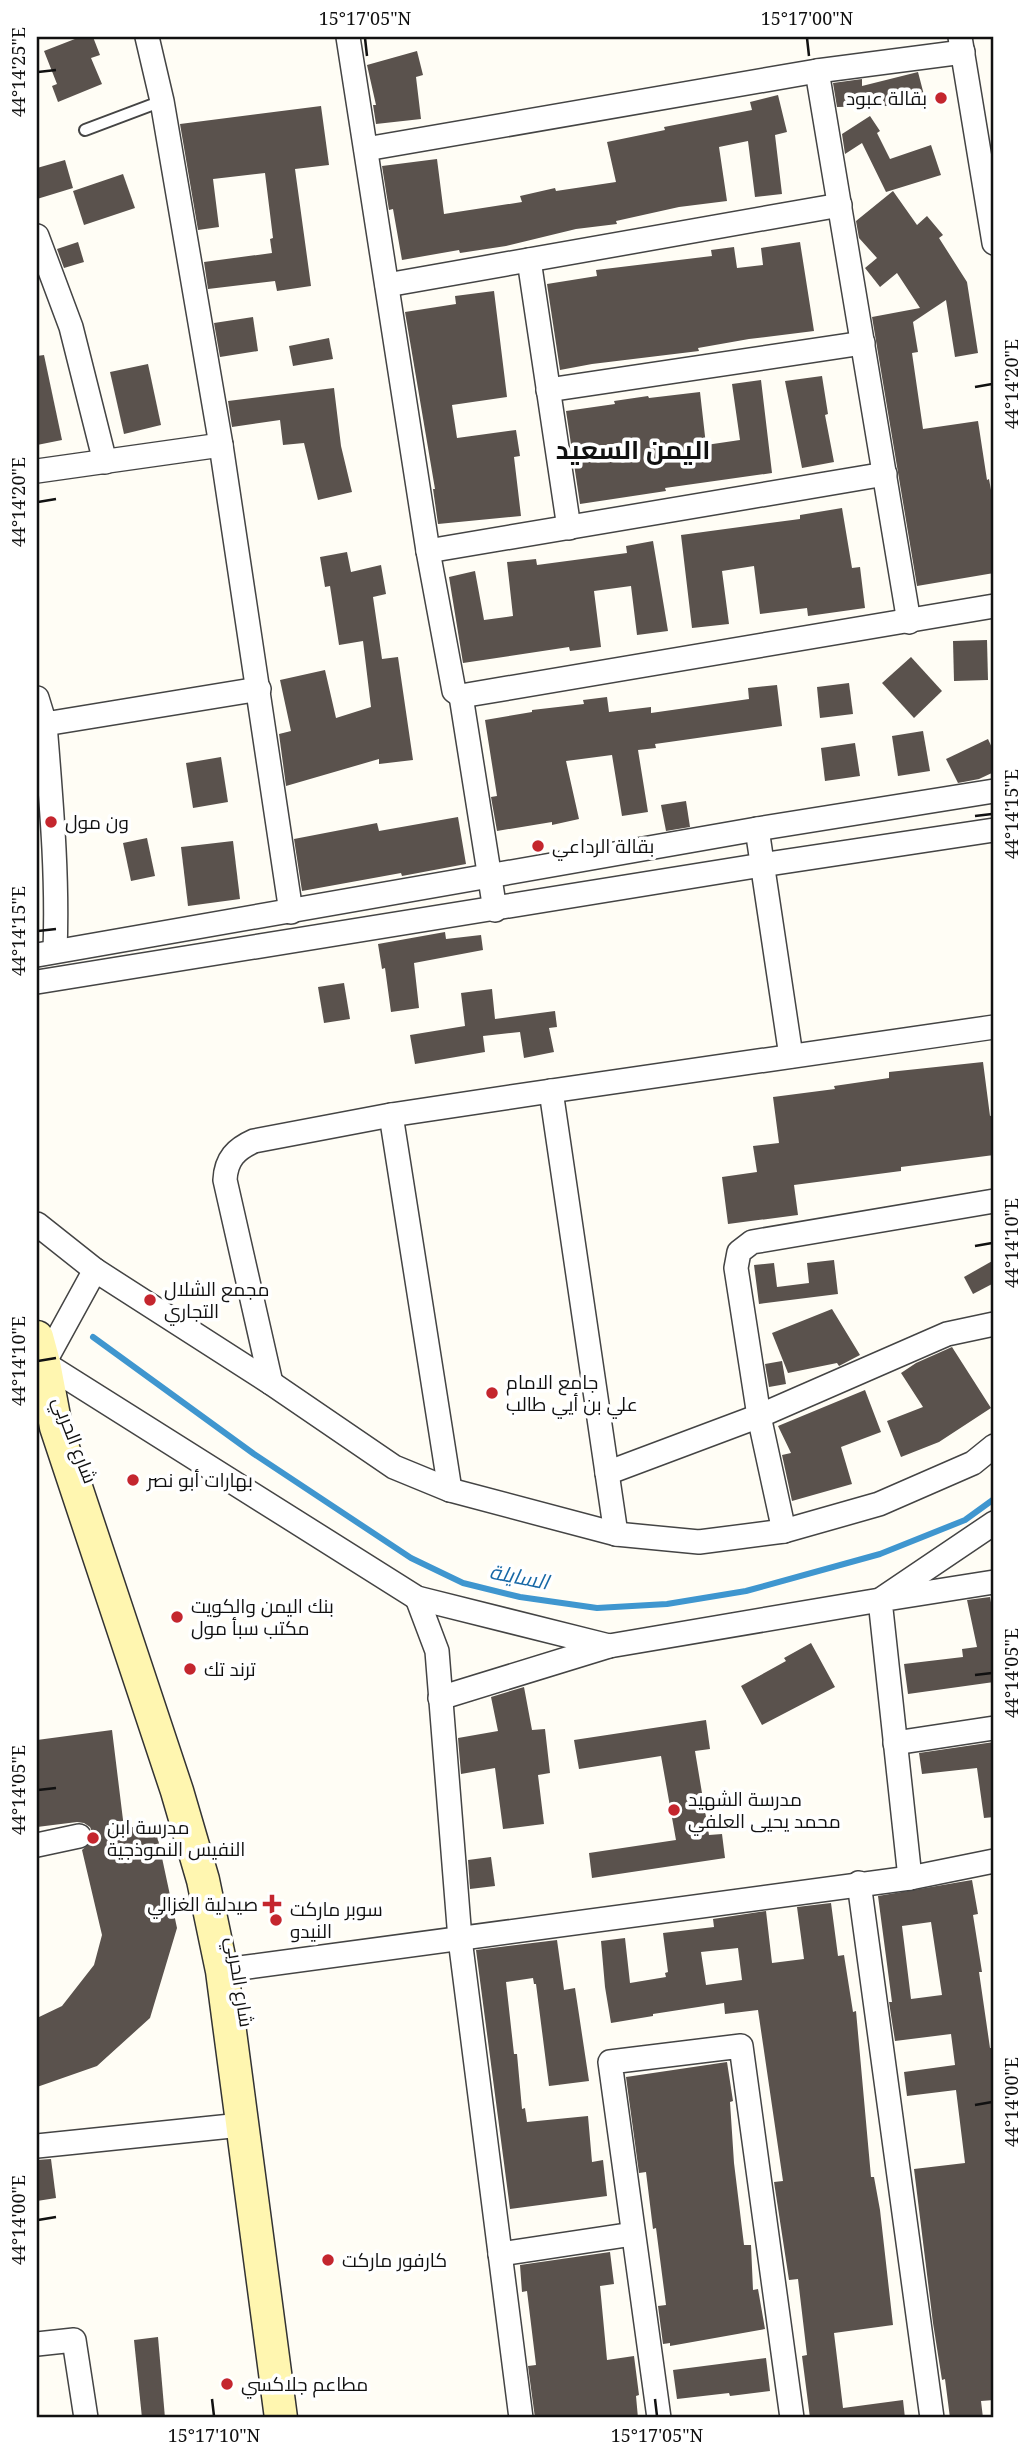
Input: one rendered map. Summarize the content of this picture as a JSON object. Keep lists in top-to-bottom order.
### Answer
{
  "streets": {
    "street": ["شارع الحربي"]
  },
  "districts": ["اليمن السعيد"],
  "water": ["السايلة"],
  "places": {
    "other": [
      "بقالة عبود",
      "ون مول",
      "بقالة الرداعي",
      "مجمع الشلال التجاري",
      "جامع الامام علي بن أيي طالب",
      "بهارات أبو نصر",
      "بنك اليمن والكويت مكتب سبأ مول",
      "ترند تك",
      "مدرسة الشهيد محمد يحيى العلفي",
      "مدرسة ابن النفيس النموذجية",
      "سوبر ماركت النيدو",
      "كارفور ماركت",
      "مطاعم جلاكسي"
    ],
    "health": ["صيدلية الغزالي"]
  },
  "coordinates": [
    "15°17'05\"N",
    "15°17'00\"N",
    "44°14'25\"E",
    "44°14'20\"E",
    "44°14'15\"E",
    "44°14'10\"E",
    "44°14'05\"E",
    "44°14'00\"E",
    "15°17'10\"N"
  ]
}
